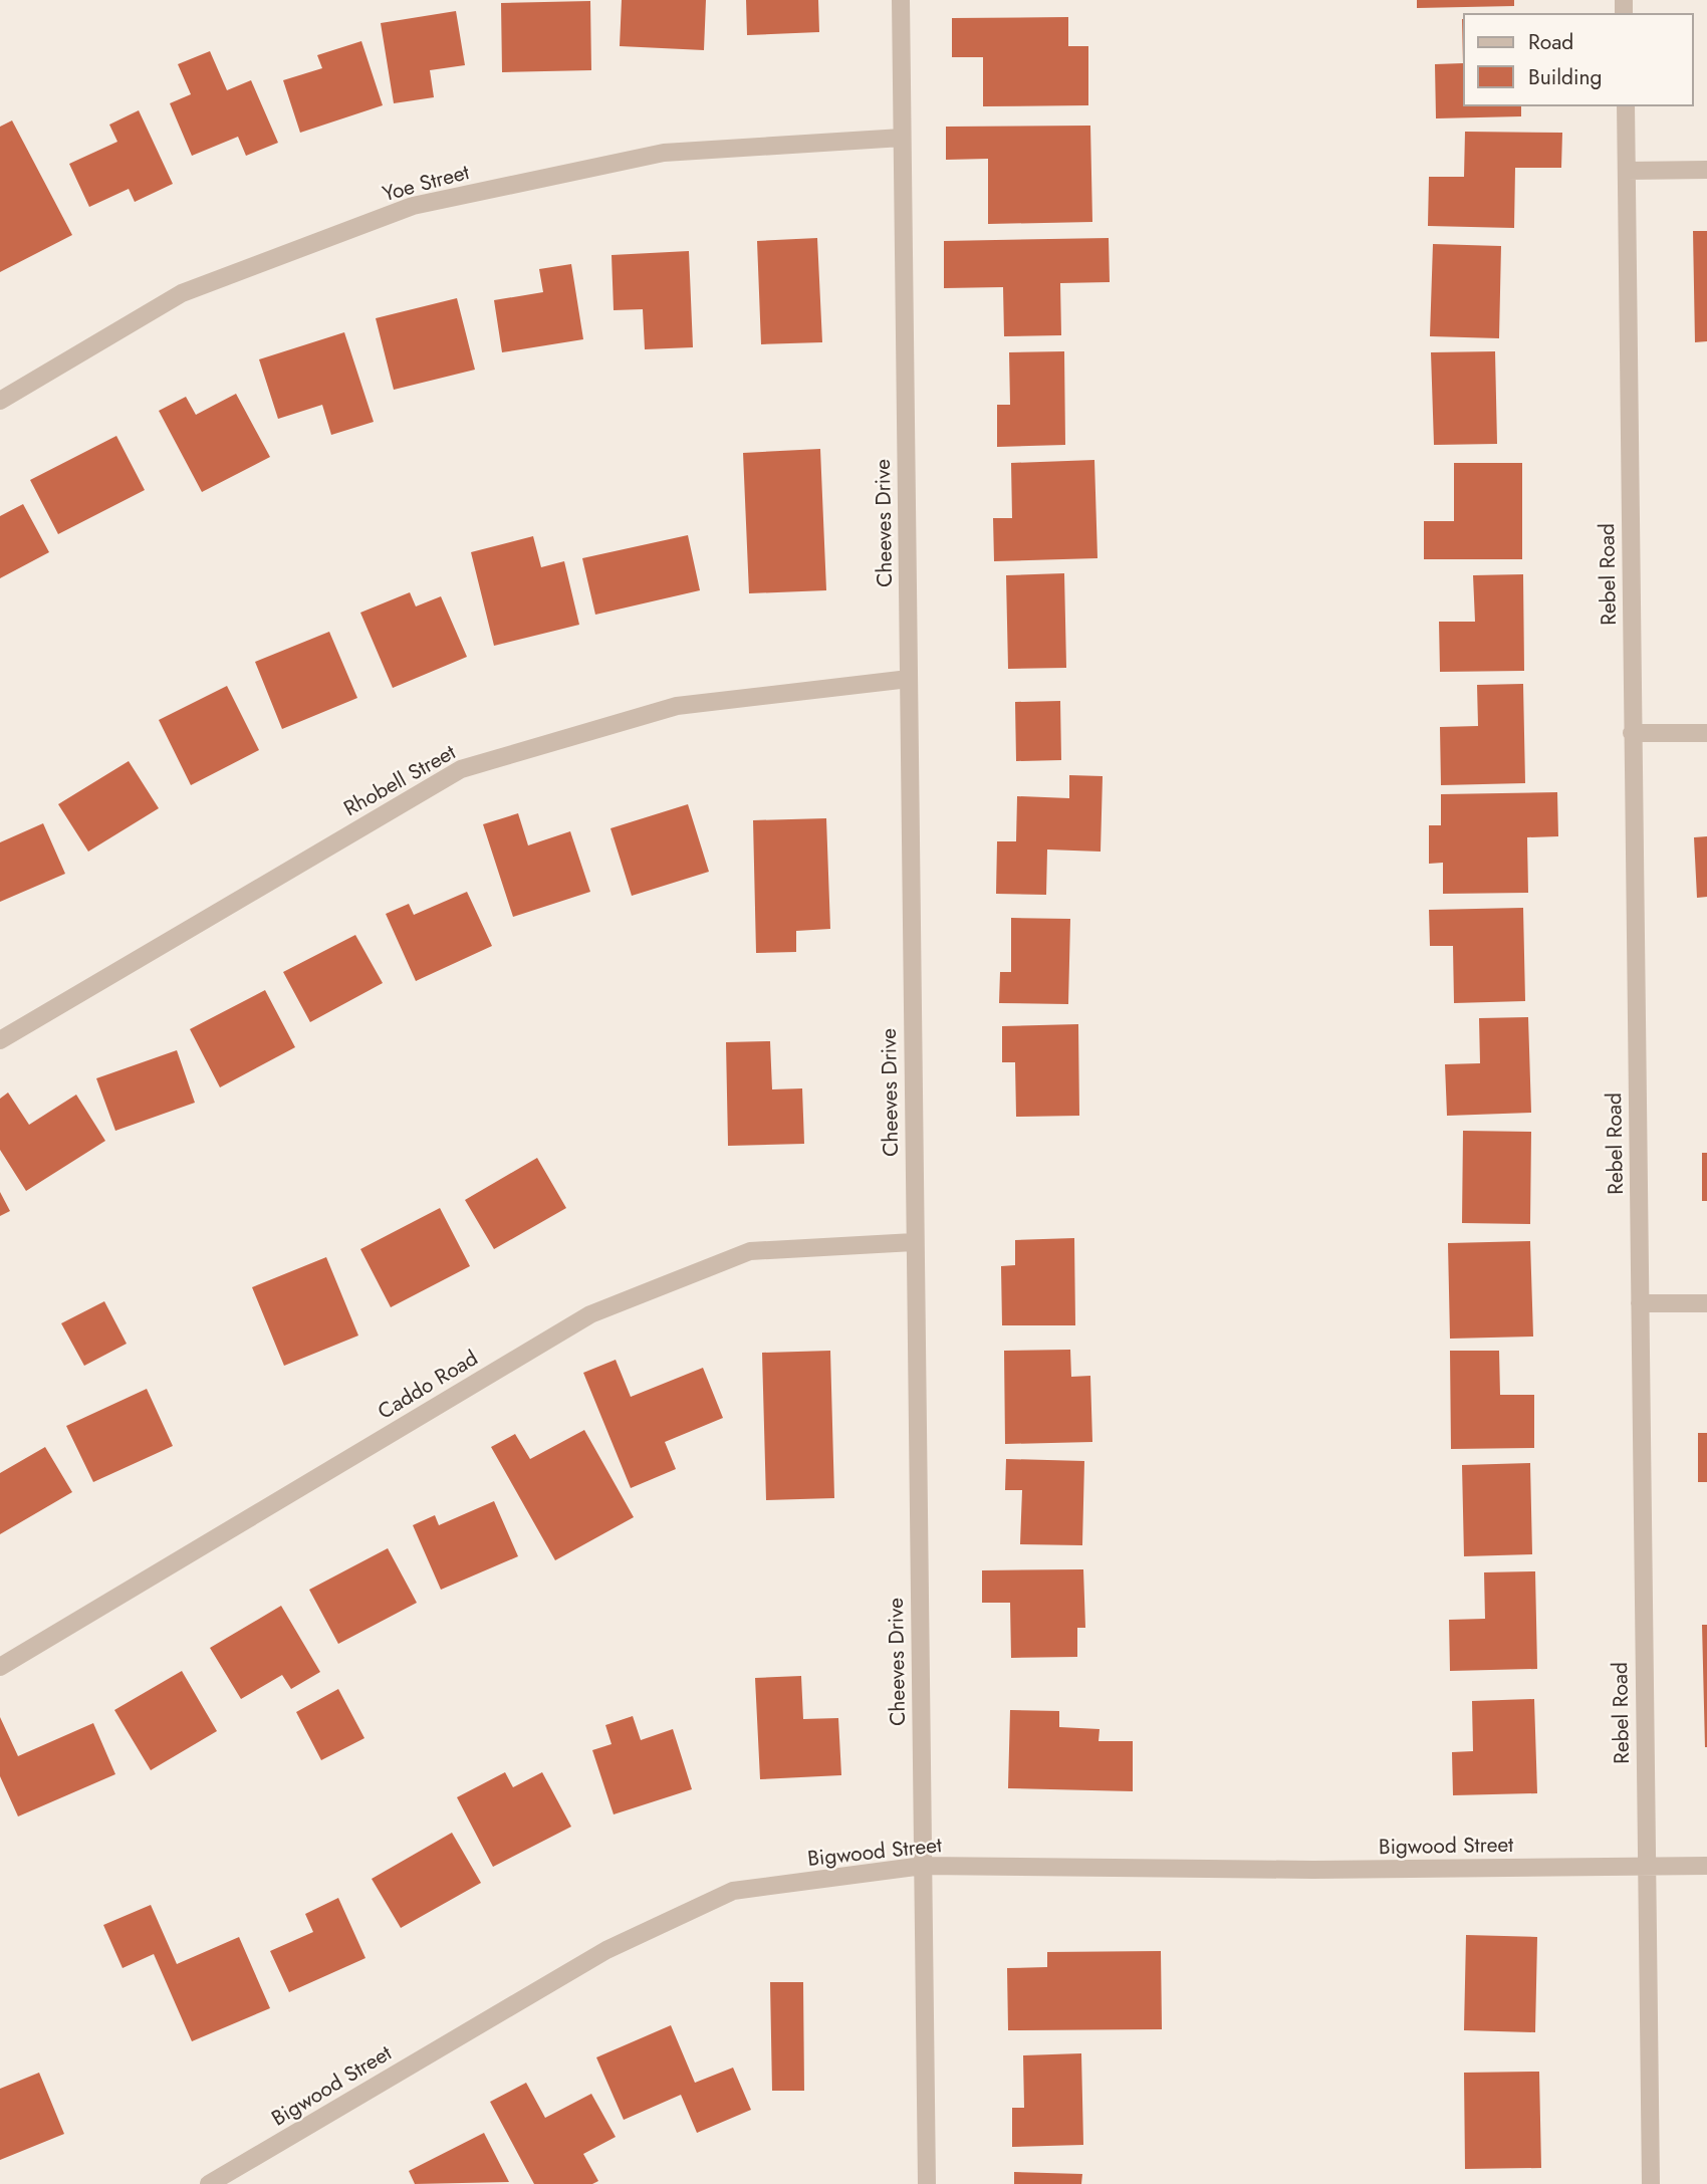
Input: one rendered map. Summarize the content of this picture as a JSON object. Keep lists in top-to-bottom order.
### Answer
{
  "streets": {
    "street": [
      "Yoe Street",
      "Cheeves Drive",
      "Rebel Road",
      "Rhobell Street",
      "Caddo Road",
      "Bigwood Street"
    ]
  },
  "crossings": [
    ["Yoe Street", "Cheeves Drive"],
    ["Cheeves Drive", "Rhobell Street"],
    ["Cheeves Drive", "Caddo Road"],
    ["Cheeves Drive", "Bigwood Street"],
    ["Rebel Road", "Bigwood Street"]
  ],
  "legend": ["Road", "Building"]
}
